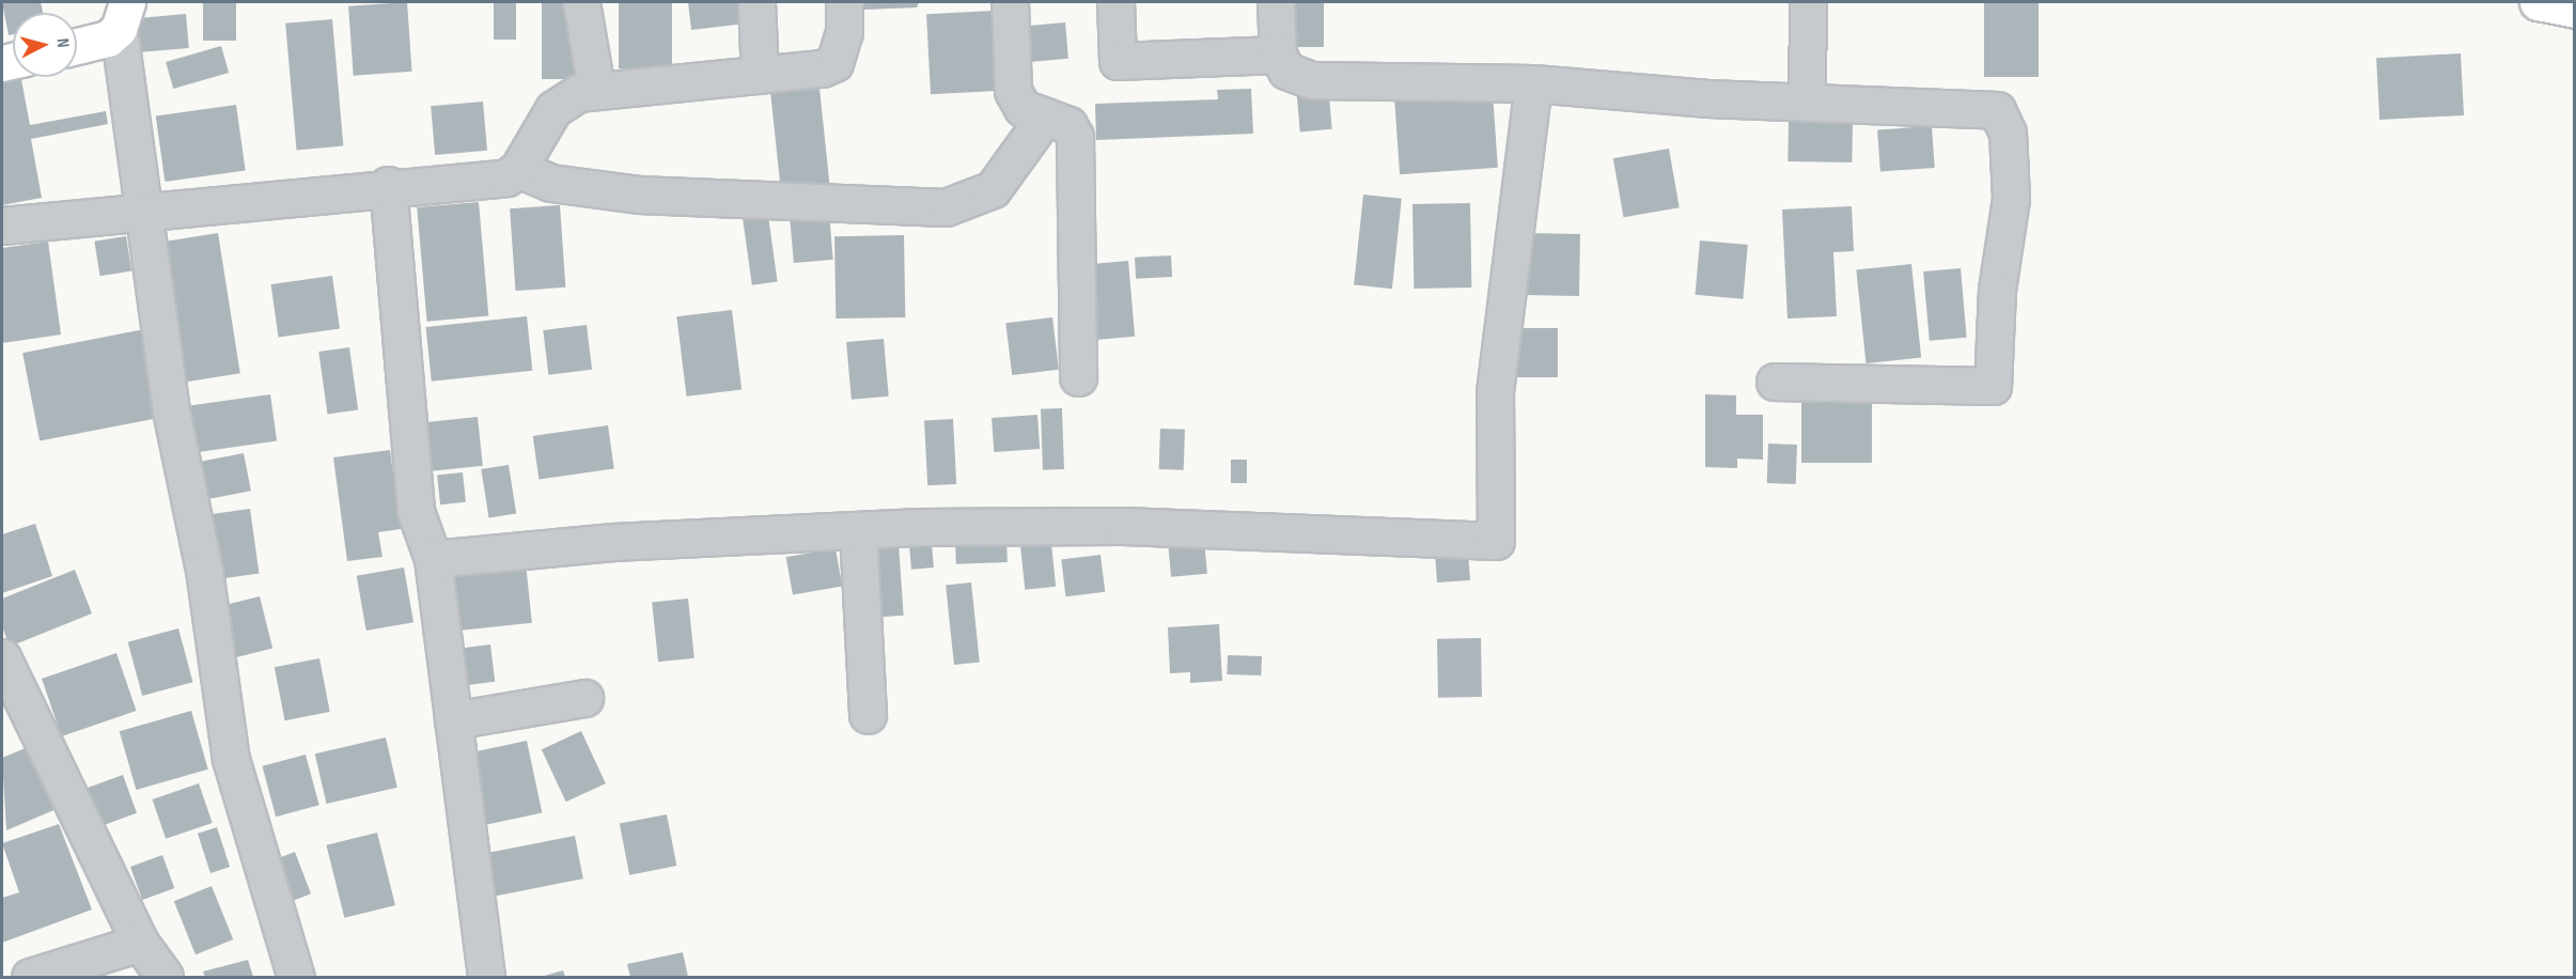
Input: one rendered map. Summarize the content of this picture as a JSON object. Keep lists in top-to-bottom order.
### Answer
{
  "north": "right"
}
